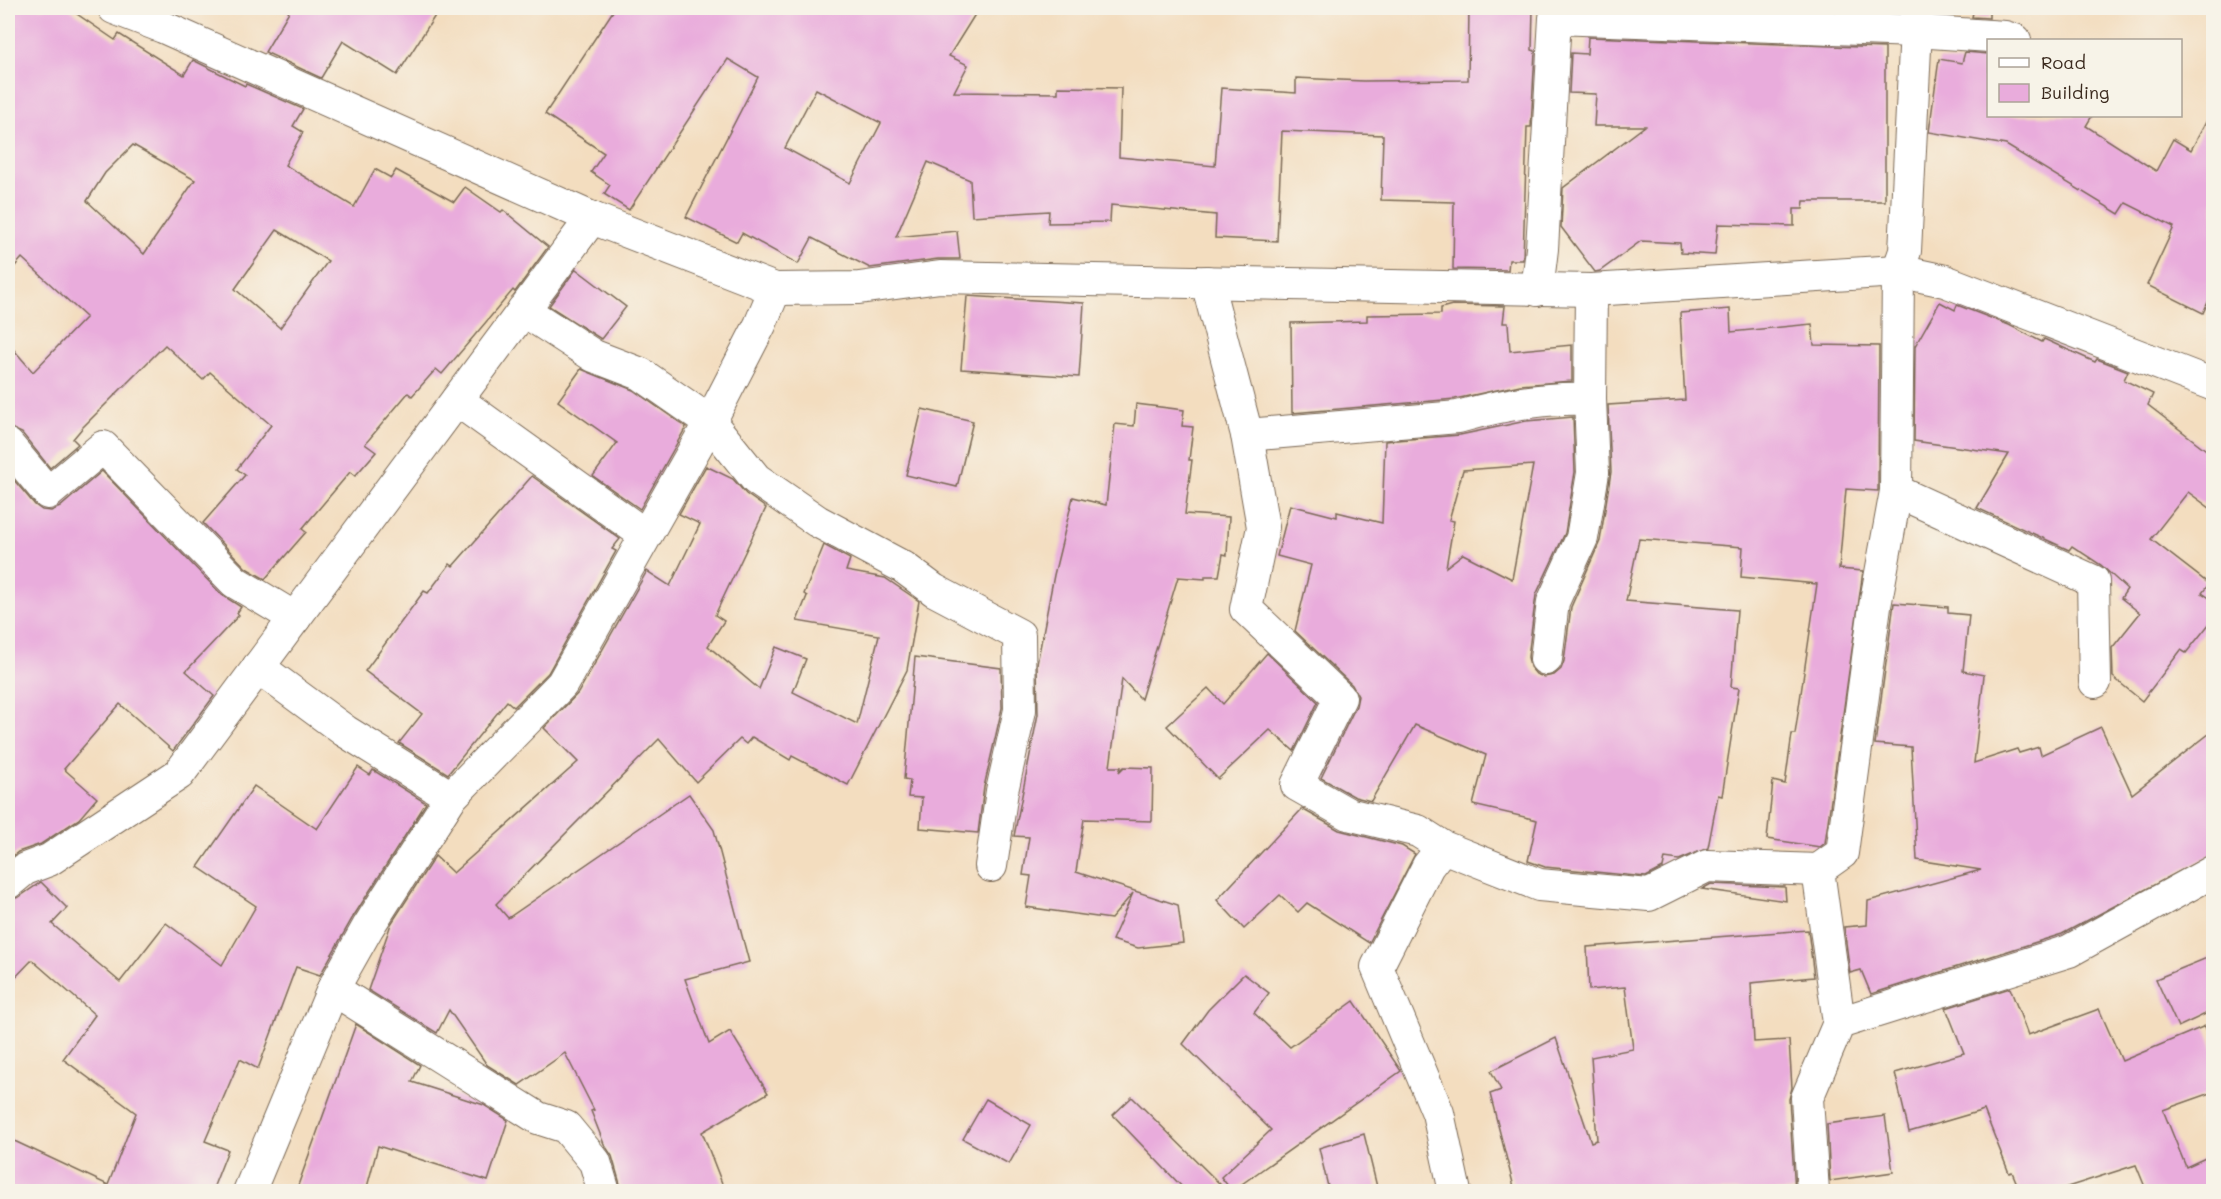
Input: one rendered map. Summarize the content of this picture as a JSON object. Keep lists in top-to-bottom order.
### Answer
{
  "legend": ["Road", "Building"]
}
